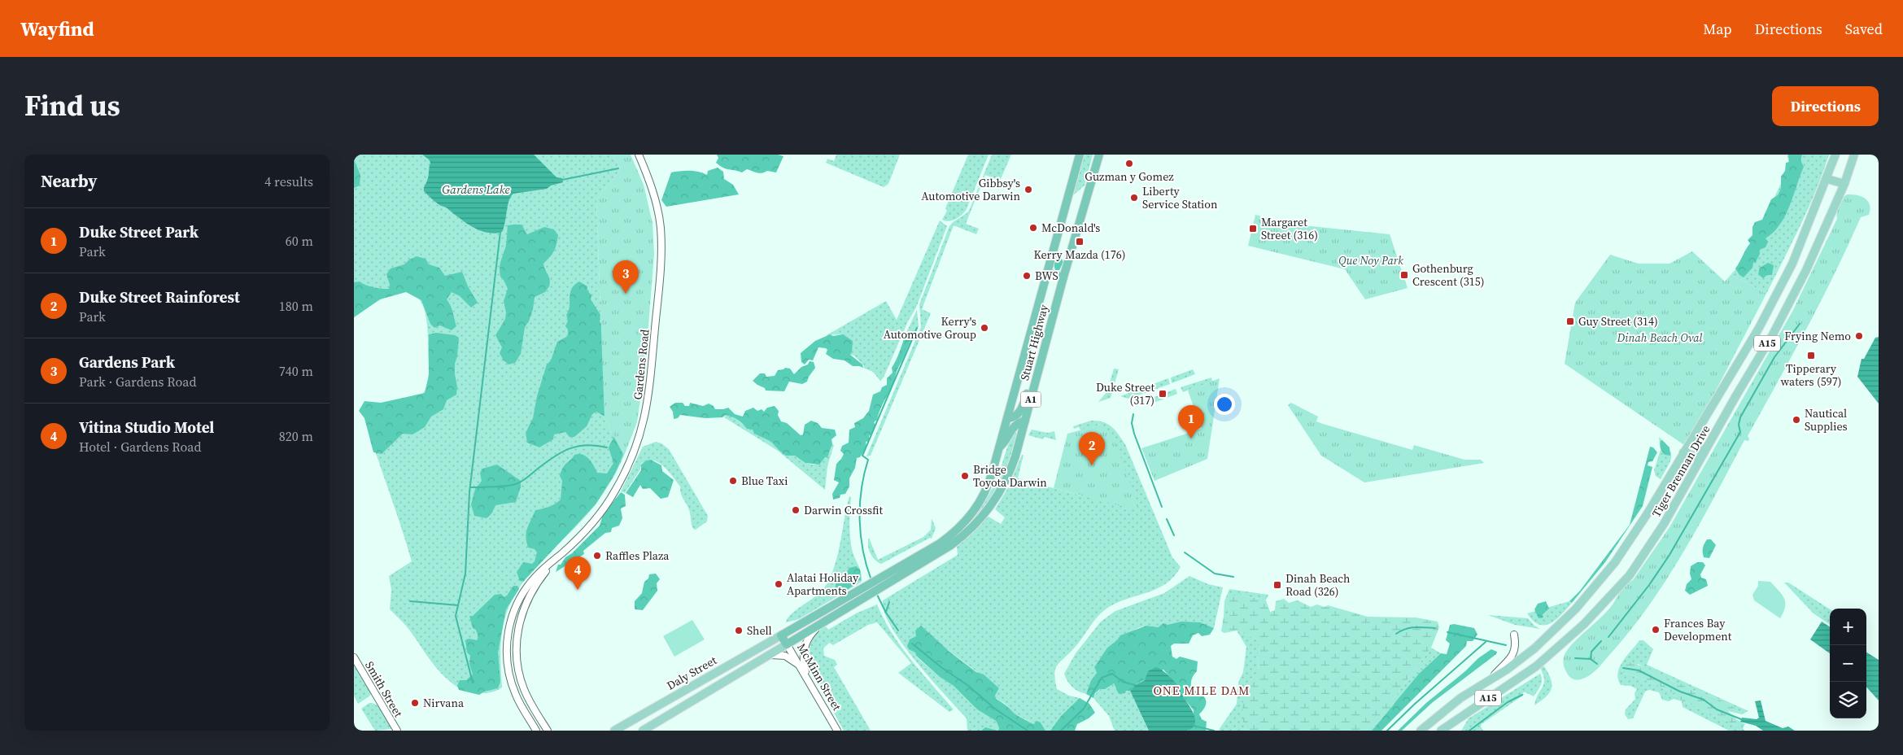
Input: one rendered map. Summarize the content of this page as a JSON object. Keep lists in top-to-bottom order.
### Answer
{
  "streets": {
    "highway": ["Stuart Highway", "A1", "McMinn Street"],
    "main road": ["A15", "Tiger Brennan Drive", "Daly Street"],
    "street": ["Gardens Road", "Smith Street"]
  },
  "crossings": [
    ["Stuart Highway", "Daly Street"],
    ["Stuart Highway", "McMinn Street"],
    ["Daly Street", "McMinn Street"]
  ],
  "districts": ["ONE MILE DAM"],
  "water": ["Gardens Lake"],
  "parks": ["Que Noy Park", "Dinah Beach Oval"],
  "places": {
    "other": [
      "Guzman y Gomez",
      "Gibbsy's Automotive Darwin",
      "Liberty Service Station",
      "McDonald's",
      "BWS",
      "Kerry's Automotive Group",
      "Frying Nemo",
      "Nautical Supplies",
      "Bridge Toyota Darwin",
      "Blue Taxi",
      "Darwin Crossfit",
      "Raffles Plaza",
      "Alatai Holiday Apartments",
      "Frances Bay Development",
      "Shell",
      "Nirvana"
    ],
    "transit": [
      "Margaret Street (316)",
      "Kerry Mazda (176)",
      "Gothenburg Crescent (315)",
      "Guy Street (314)",
      "Tipperary waters (597)",
      "Duke Street (317)",
      "Dinah Beach Road (326)"
    ]
  },
  "page": {
    "header": "Wayfind",
    "nav": ["Map", "Directions", "Saved"],
    "title": "Find us",
    "buttons": "Directions",
    "heading": ["Nearby", "4 results"],
    "list": [
      {
        "mark": "1",
        "name": "Duke Street Park",
        "note": "Park",
        "value": "60 m"
      },
      {
        "mark": "2",
        "name": "Duke Street Rainforest",
        "note": "Park",
        "value": "180 m"
      },
      {
        "mark": "3",
        "name": "Gardens Park",
        "note": "Park · Gardens Road",
        "value": "740 m"
      },
      {
        "mark": "4",
        "name": "Vitina Studio Motel",
        "note": "Hotel · Gardens Road",
        "value": "820 m"
      }
    ],
    "pins": [
      "3",
      "1",
      "2",
      "4"
    ],
    "map_buttons": ["+", "−"]
  }
}
